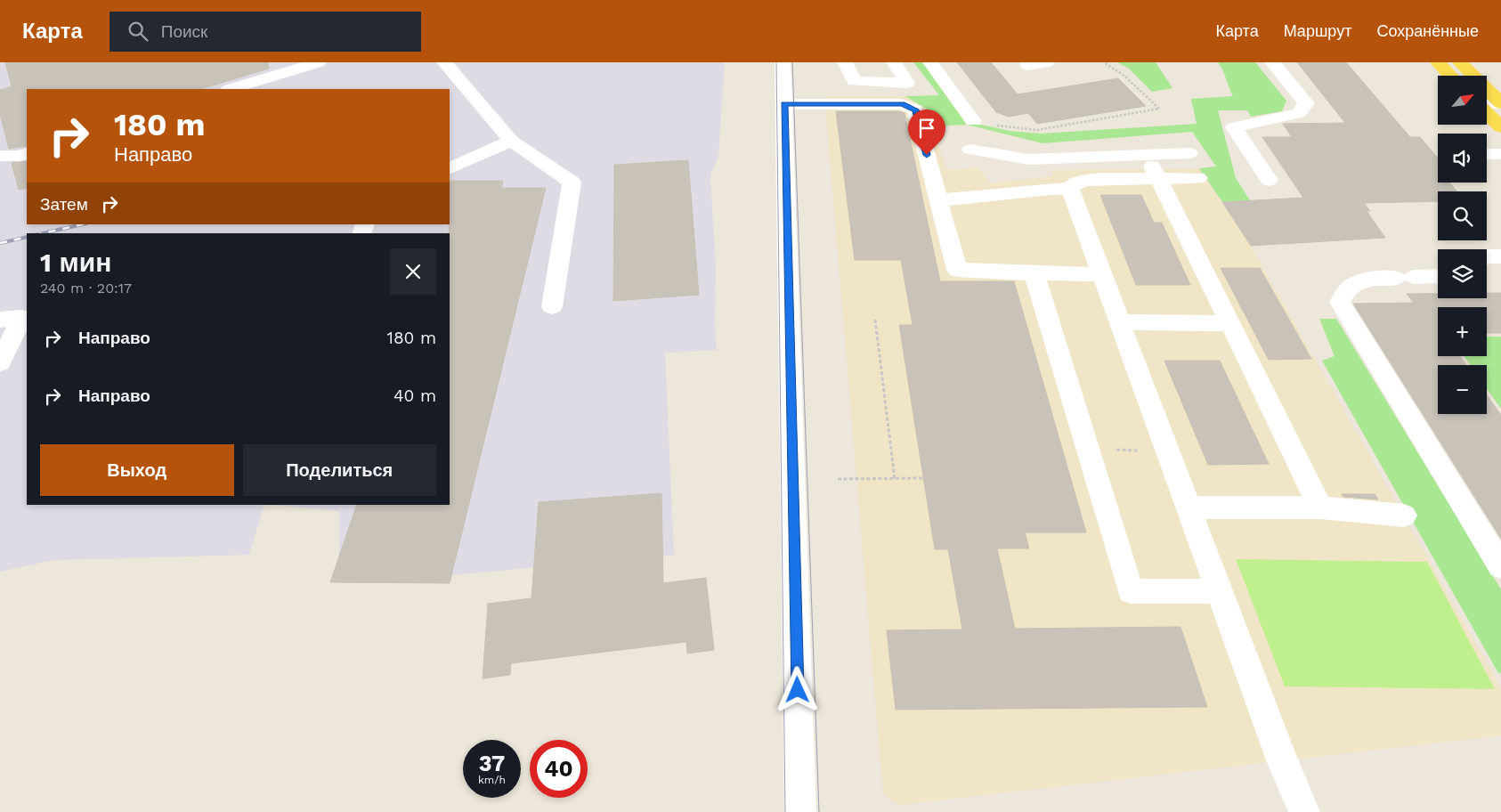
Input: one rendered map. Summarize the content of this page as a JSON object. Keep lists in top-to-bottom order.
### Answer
{
  "north": "top right",
  "page": {
    "header": "Карта",
    "search": "Поиск",
    "nav": ["Карта", "Маршрут", "Сохранённые"],
    "map_buttons": ["+", "−"],
    "turn": ["180 m", "Направо"],
    "then": "Затем",
    "heading": ["1 мин", "240 m · 20:17"],
    "list": [
      {
        "name": "Направо",
        "value": "180 m"
      },
      {
        "name": "Направо",
        "value": "40 m"
      }
    ],
    "buttons": ["Выход", "Поделиться"],
    "speed": "37 km/h",
    "limit": "40"
  }
}
